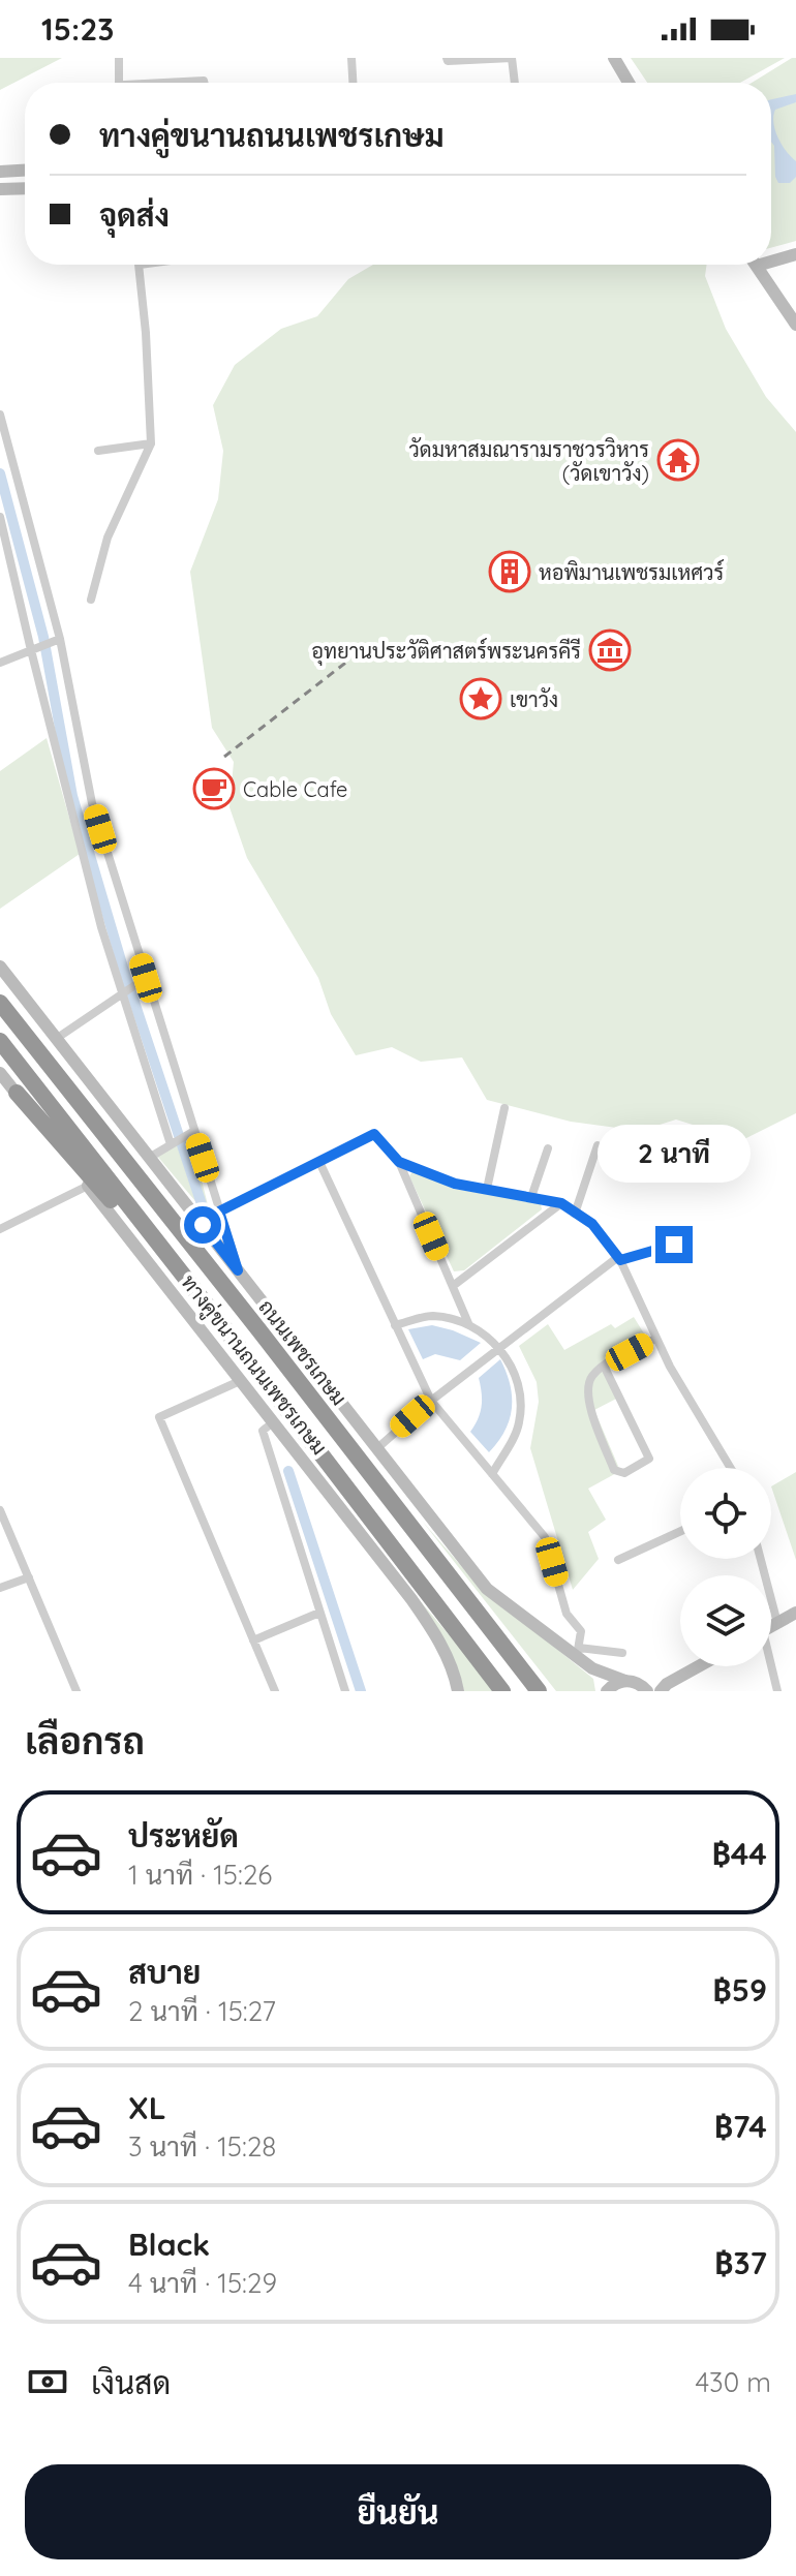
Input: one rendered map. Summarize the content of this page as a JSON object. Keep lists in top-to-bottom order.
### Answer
{
  "streets": {
    "highway": ["ถนนเพชรเกษม"],
    "main road": ["ทางคู่ขนานถนนเพชรเกษม"]
  },
  "places": {
    "temple": ["วัดมหาสมณารามราชวรวิหาร (วัดเขาวัง)"],
    "building": ["หอพิมานเพชรมเหศวร์"],
    "museum": ["อุทยานประวัติศาสตร์พระนครคีรี"],
    "place": ["เขาวัง"],
    "cafe": ["Cable Cafe"]
  },
  "page": {
    "status": "15:23",
    "banner": ["ทางคู่ขนานถนนเพชรเกษม", "จุดส่ง"],
    "bubble": "2 นาที",
    "heading": "เลือกรถ",
    "list": [
      {
        "name": "ประหยัด",
        "note": "1 นาที · 15:26",
        "value": "฿44"
      },
      {
        "name": "สบาย",
        "note": "2 นาที · 15:27",
        "value": "฿59"
      },
      {
        "name": "XL",
        "note": "3 นาที · 15:28",
        "value": "฿74"
      },
      {
        "name": "Black",
        "note": "4 นาที · 15:29",
        "value": "฿37"
      }
    ],
    "pay": ["เงินสด", "430 m"],
    "buttons": "ยืนยัน"
  }
}
